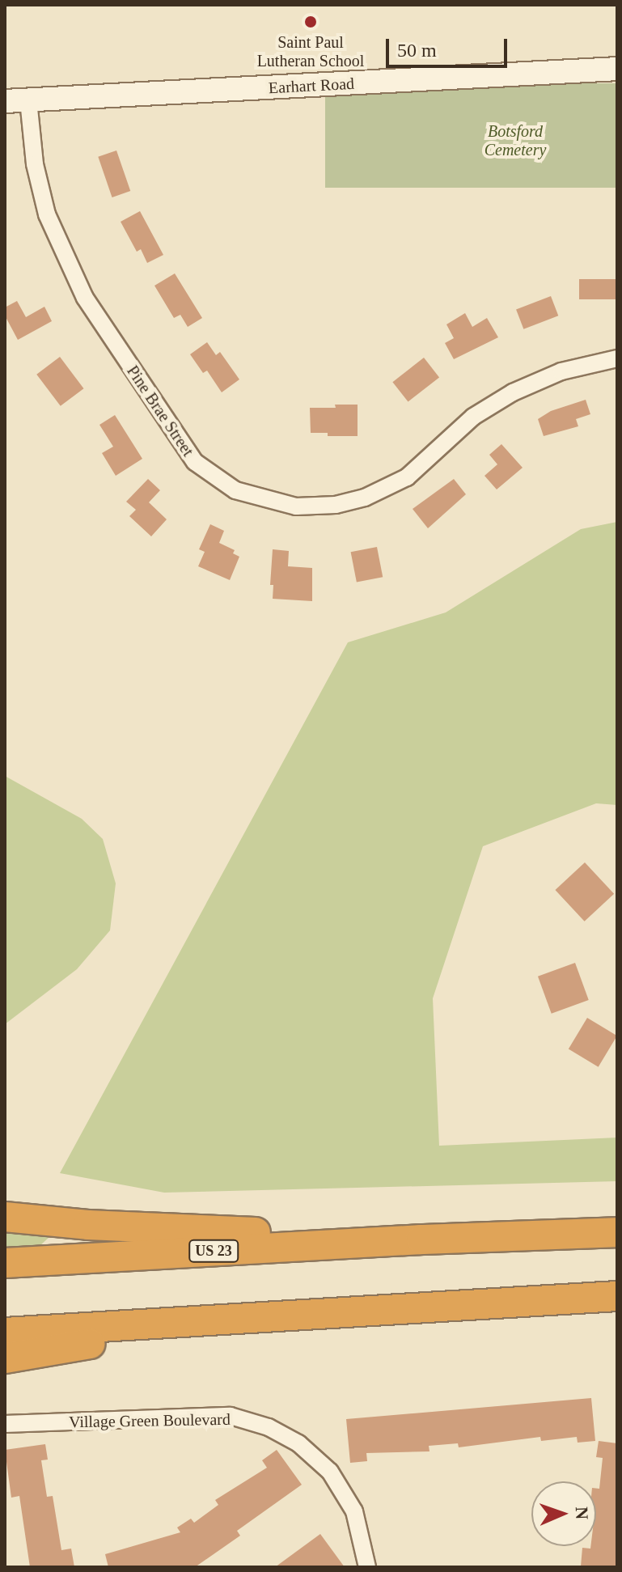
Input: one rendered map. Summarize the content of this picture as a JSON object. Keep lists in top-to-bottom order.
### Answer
{
  "streets": {
    "highway": ["US 23"],
    "street": ["Earhart Road", "Pine Brae Street", "Village Green Boulevard"]
  },
  "crossings": [
    ["Earhart Road", "Pine Brae Street"]
  ],
  "parks": ["Botsford Cemetery"],
  "places": ["Saint Paul Lutheran School"],
  "scale_bar": "50 m",
  "north": "right"
}
